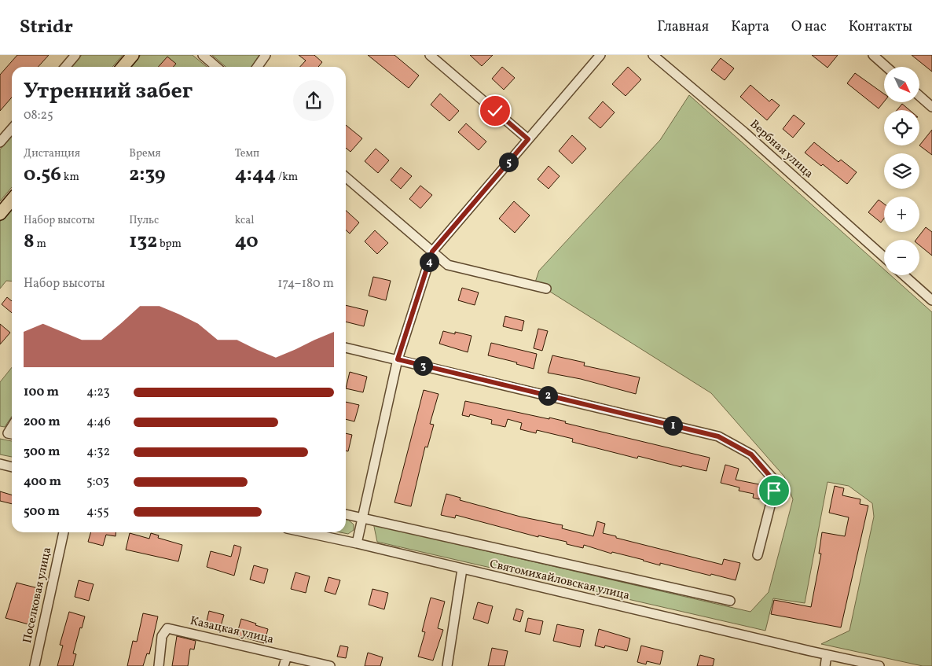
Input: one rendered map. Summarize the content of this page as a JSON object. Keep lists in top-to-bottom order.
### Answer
{
  "streets": {
    "street": [
      "Вербная улица",
      "Святомихайловская улица",
      "Поселковая улица",
      "Казацкая улица"
    ]
  },
  "north": "bottom right",
  "page": {
    "header": "Stridr",
    "nav": [
      "Главная",
      "Карта",
      "О нас",
      "Контакты"
    ],
    "map_buttons": ["+", "−"],
    "heading": ["Утренний забег", "08:25"],
    "stats": [
      ["Дистанция", "0.56 km"],
      ["Время", "2:39"],
      ["Темп", "4:44 /km"],
      ["Набор высоты", "8 m"],
      ["Пульс", "132 bpm"],
      ["kcal", "40"]
    ],
    "pins": [
      "5",
      "4",
      "3",
      "2",
      "1"
    ],
    "chart": ["Набор высоты", "174–180 m"],
    "list": [
      {
        "name": "100 m",
        "note": "4:23"
      },
      {
        "name": "200 m",
        "note": "4:46"
      },
      {
        "name": "300 m",
        "note": "4:32"
      },
      {
        "name": "400 m",
        "note": "5:03"
      },
      {
        "name": "500 m",
        "note": "4:55"
      }
    ]
  }
}
